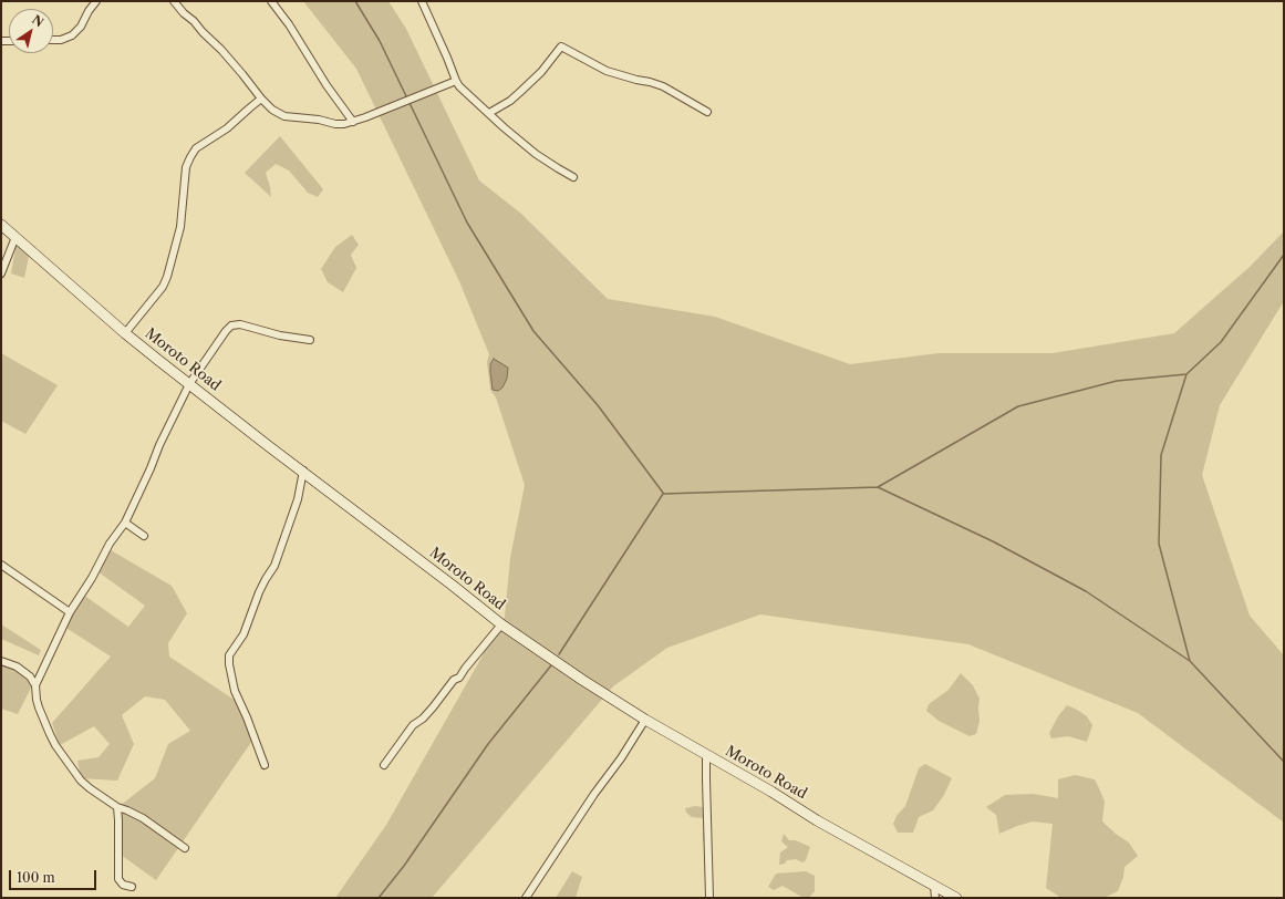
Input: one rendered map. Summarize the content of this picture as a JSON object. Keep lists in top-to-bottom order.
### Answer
{
  "streets": {
    "main road": ["Moroto Road"]
  },
  "scale_bar": "100 m",
  "north": "top right"
}
